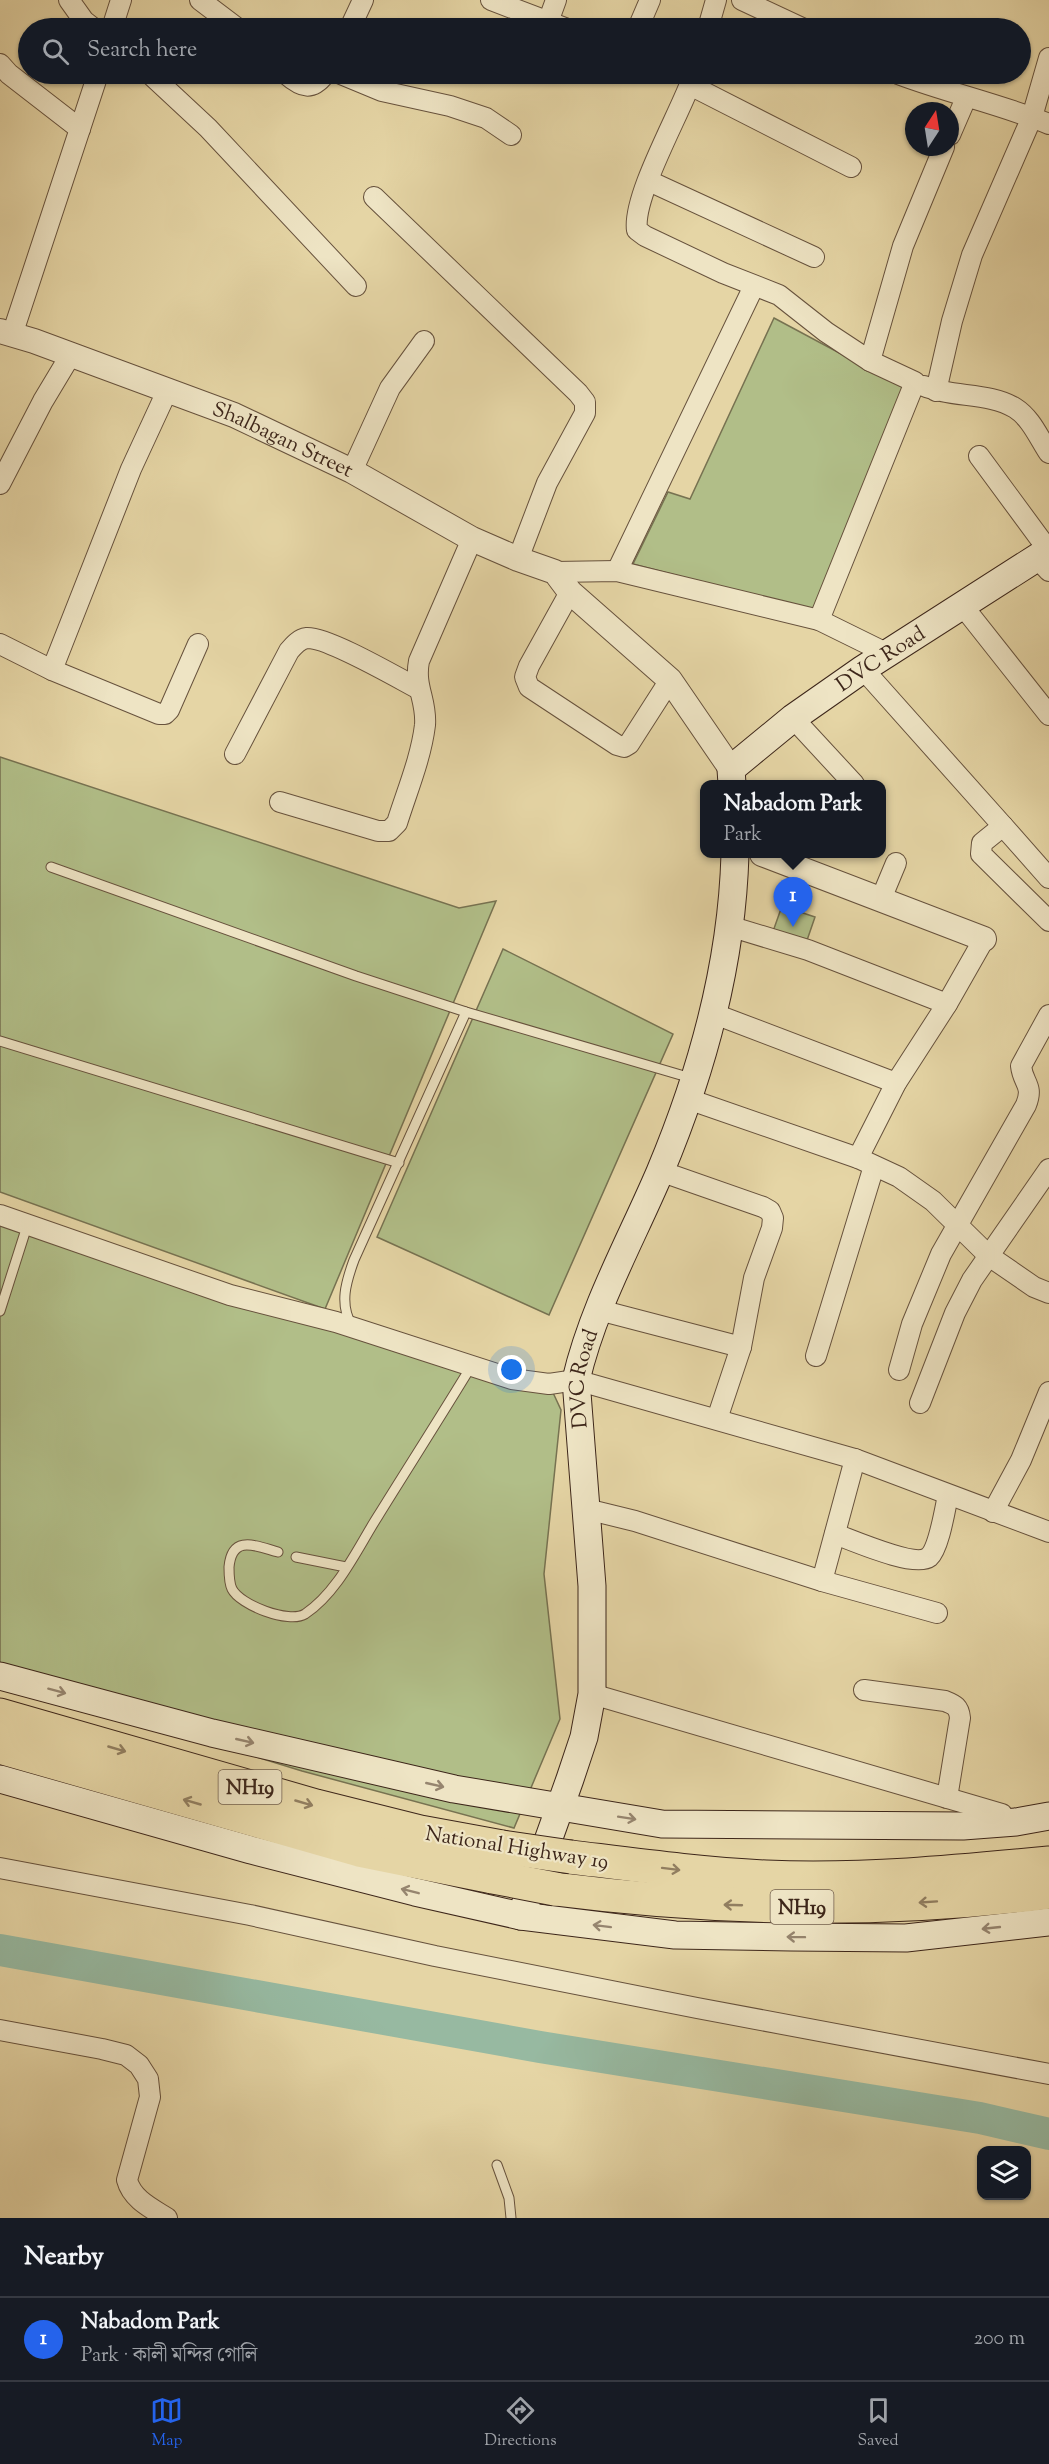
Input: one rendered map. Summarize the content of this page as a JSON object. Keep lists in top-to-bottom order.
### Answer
{
  "streets": {
    "highway": ["NH19", "National Highway 19"],
    "main road": ["DVC Road"],
    "street": ["Shalbagan Street"]
  },
  "north": "top",
  "page": {
    "search": "Search here",
    "popup": ["Nabadom Park", "Park"],
    "pins": "1",
    "heading": "Nearby",
    "list": [
      {
        "mark": "1",
        "name": "Nabadom Park",
        "note": "Park · কালী মন্দির গোলি",
        "value": "200 m"
      }
    ],
    "nav": ["Map", "Directions", "Saved"]
  }
}
